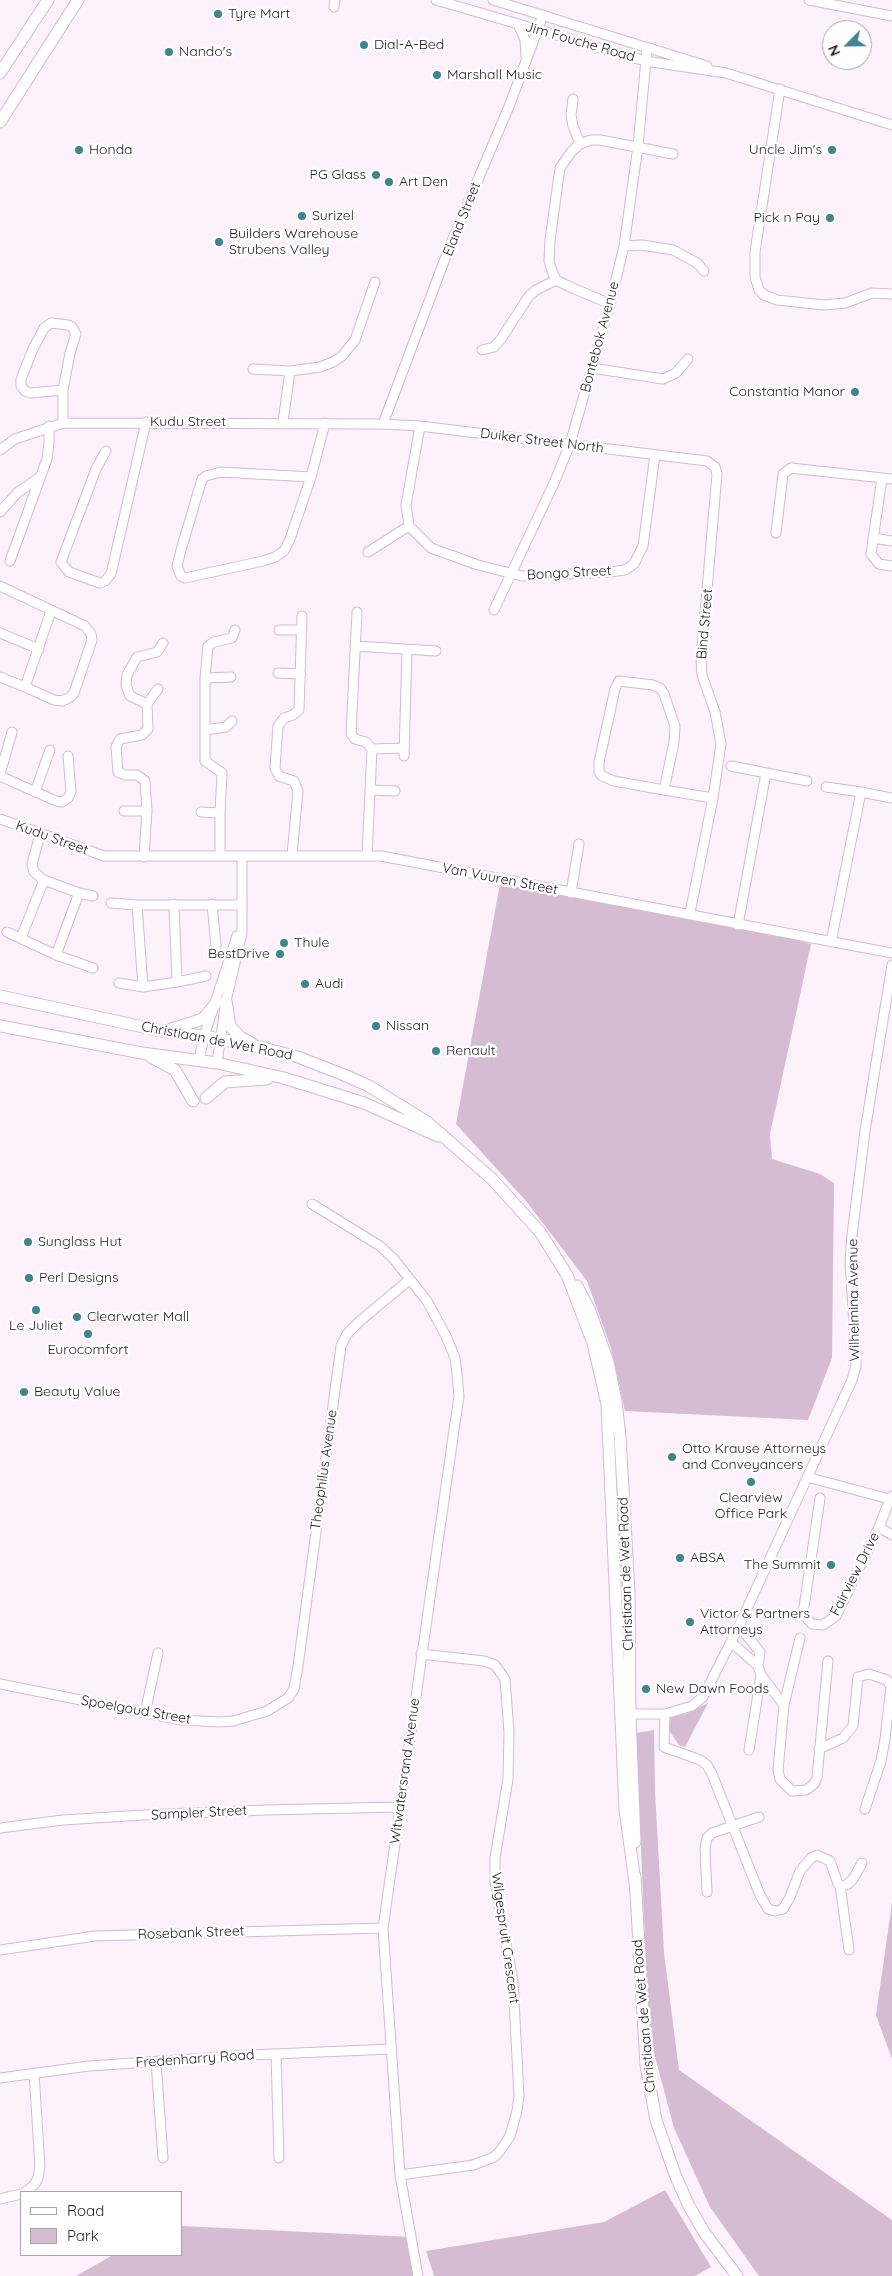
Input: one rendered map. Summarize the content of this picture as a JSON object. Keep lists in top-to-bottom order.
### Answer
{
  "streets": {
    "main road": ["Christiaan de Wet Road"],
    "street": [
      "Jim Fouche Road",
      "Eland Street",
      "Bontebok Avenue",
      "Kudu Street",
      "Duiker Street North",
      "Bongo Street",
      "Bind Street",
      "Van Vuuren Street",
      "Wilhelmina Avenue",
      "Theophilus Avenue",
      "Fairview Drive",
      "Spoelgoud Street",
      "Witwatersrand Avenue",
      "Sampler Street",
      "Rosebank Street",
      "Wilgespruit Crescent",
      "Fredenharry Road"
    ]
  },
  "crossings": [
    ["Jim Fouche Road", "Eland Street"],
    ["Jim Fouche Road", "Bontebok Avenue"],
    ["Eland Street", "Kudu Street"],
    ["Eland Street", "Duiker Street North"],
    ["Bontebok Avenue", "Duiker Street North"],
    ["Bontebok Avenue", "Bongo Street"],
    ["Kudu Street", "Duiker Street North"],
    ["Kudu Street", "Van Vuuren Street"],
    ["Duiker Street North", "Bongo Street"],
    ["Duiker Street North", "Bind Street"],
    ["Bind Street", "Van Vuuren Street"],
    ["Christiaan de Wet Road", "Wilhelmina Avenue"],
    ["Wilhelmina Avenue", "Fairview Drive"],
    ["Theophilus Avenue", "Spoelgoud Street"],
    ["Theophilus Avenue", "Witwatersrand Avenue"],
    ["Witwatersrand Avenue", "Sampler Street"],
    ["Witwatersrand Avenue", "Rosebank Street"],
    ["Witwatersrand Avenue", "Wilgespruit Crescent"],
    ["Witwatersrand Avenue", "Fredenharry Road"]
  ],
  "places": [
    "Tyre Mart",
    "Dial-A-Bed",
    "Nando's",
    "Marshall Music",
    "Honda",
    "Uncle Jim's",
    "PG Glass",
    "Art Den",
    "Surizel",
    "Pick n Pay",
    "Builders Warehouse Strubens Valley",
    "Constantia Manor",
    "Thule",
    "BestDrive",
    "Audi",
    "Nissan",
    "Renault",
    "Sunglass Hut",
    "Perl Designs",
    "Le Juliet",
    "Clearwater Mall",
    "Eurocomfort",
    "Beauty Value",
    "Otto Krause Attorneys and Conveyancers",
    "Clearview Office Park",
    "ABSA",
    "The Summit",
    "Victor & Partners Attorneys",
    "New Dawn Foods"
  ],
  "legend": ["Road", "Park"],
  "north": "bottom left"
}
